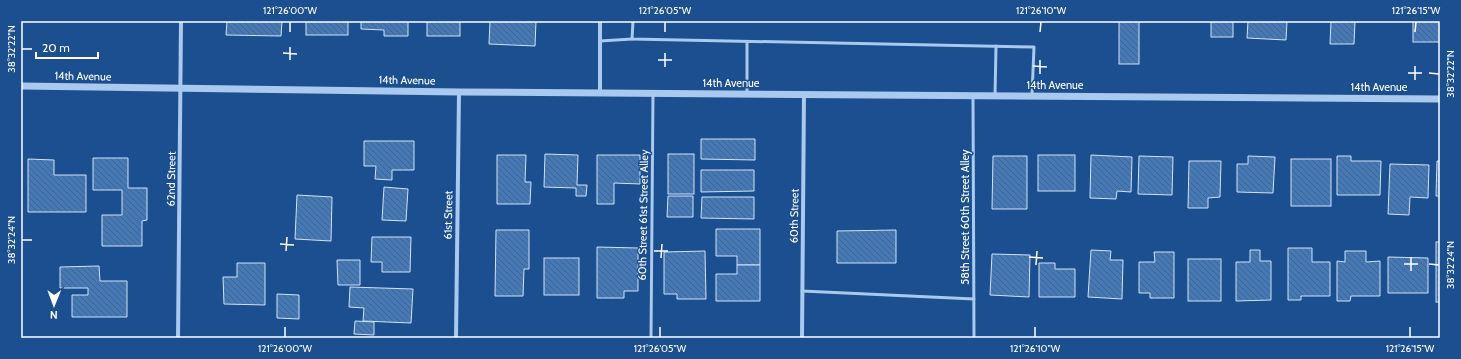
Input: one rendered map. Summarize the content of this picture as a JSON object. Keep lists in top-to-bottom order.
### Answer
{
  "streets": {
    "street": [
      "14th Avenue",
      "62nd Street",
      "61st Street",
      "60th Street"
    ],
    "lane": ["60th Street 61st Street Alley", "58th Street 60th Street Alley"]
  },
  "crossings": [
    ["14th Avenue", "62nd Street"],
    ["14th Avenue", "61st Street"],
    ["14th Avenue", "60th Street 61st Street Alley"],
    ["14th Avenue", "60th Street"],
    ["14th Avenue", "58th Street 60th Street Alley"]
  ],
  "scale_bar": "20 m",
  "north": "bottom",
  "coordinates": [
    "121°26'00\"W",
    "121°26'05\"W",
    "121°26'10\"W",
    "121°26'15\"W",
    "38°32'22\"N",
    "38°32'24\"N"
  ]
}
